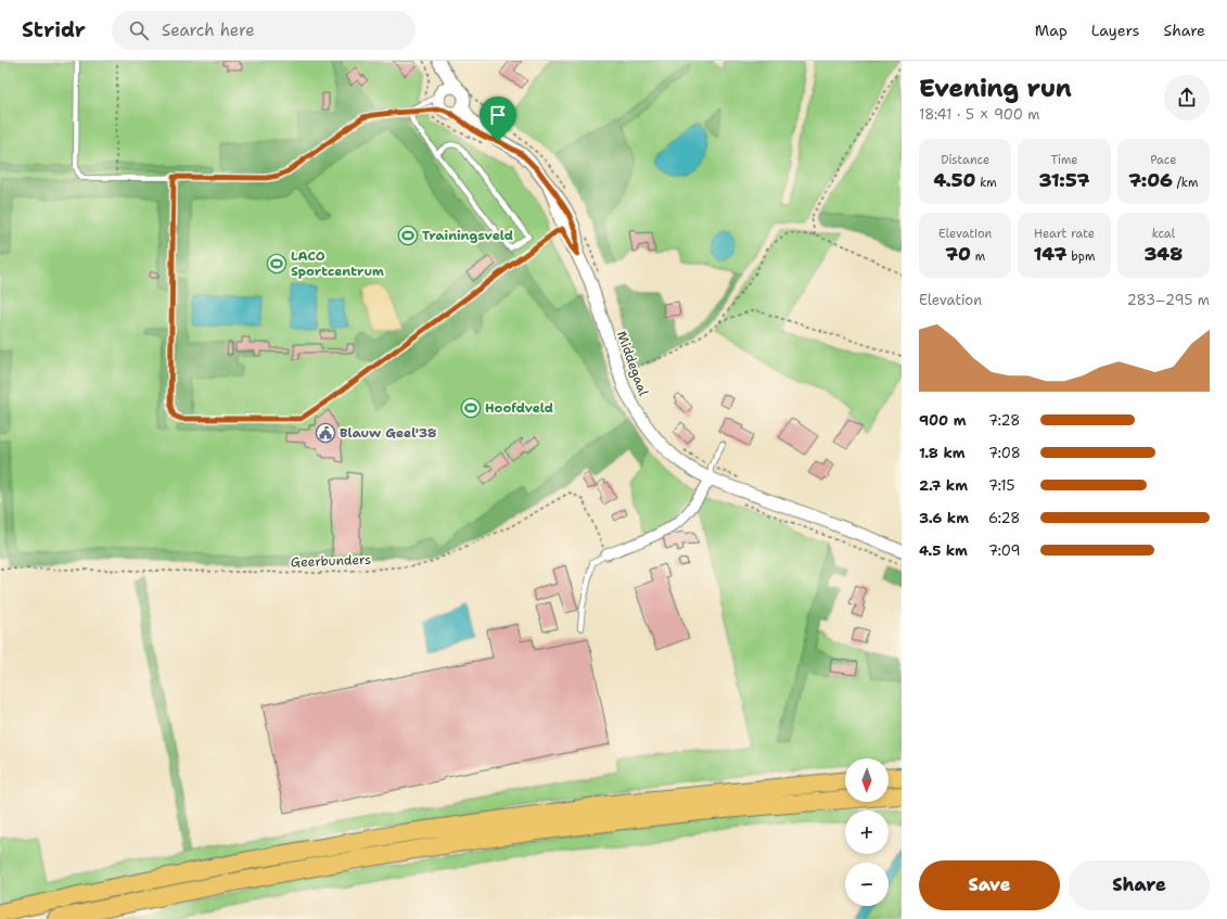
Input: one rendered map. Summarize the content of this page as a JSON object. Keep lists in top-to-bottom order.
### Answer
{
  "streets": {
    "street": ["Middegaal"],
    "path": ["Geerbunders"]
  },
  "places": {
    "sports": ["Trainingsveld", "LACO Sportcentrum", "Hoofdveld"],
    "public building": ["Blauw Geel'38"]
  },
  "north": "bottom",
  "page": {
    "header": "Stridr",
    "search": "Search here",
    "nav": ["Map", "Layers", "Share"],
    "heading": ["Evening run", "18:41 · 5 × 900 m"],
    "stats": [
      ["Distance", "4.50 km"],
      ["Time", "31:57"],
      ["Pace", "7:06 /km"],
      ["Elevation", "70 m"],
      ["Heart rate", "147 bpm"],
      ["kcal", "348"]
    ],
    "chart": ["Elevation", "283–295 m"],
    "list": [
      {
        "name": "900 m",
        "note": "7:28"
      },
      {
        "name": "1.8 km",
        "note": "7:08"
      },
      {
        "name": "2.7 km",
        "note": "7:15"
      },
      {
        "name": "3.6 km",
        "note": "6:28"
      },
      {
        "name": "4.5 km",
        "note": "7:09"
      }
    ],
    "map_buttons": ["+", "−"],
    "buttons": ["Save", "Share"]
  }
}
